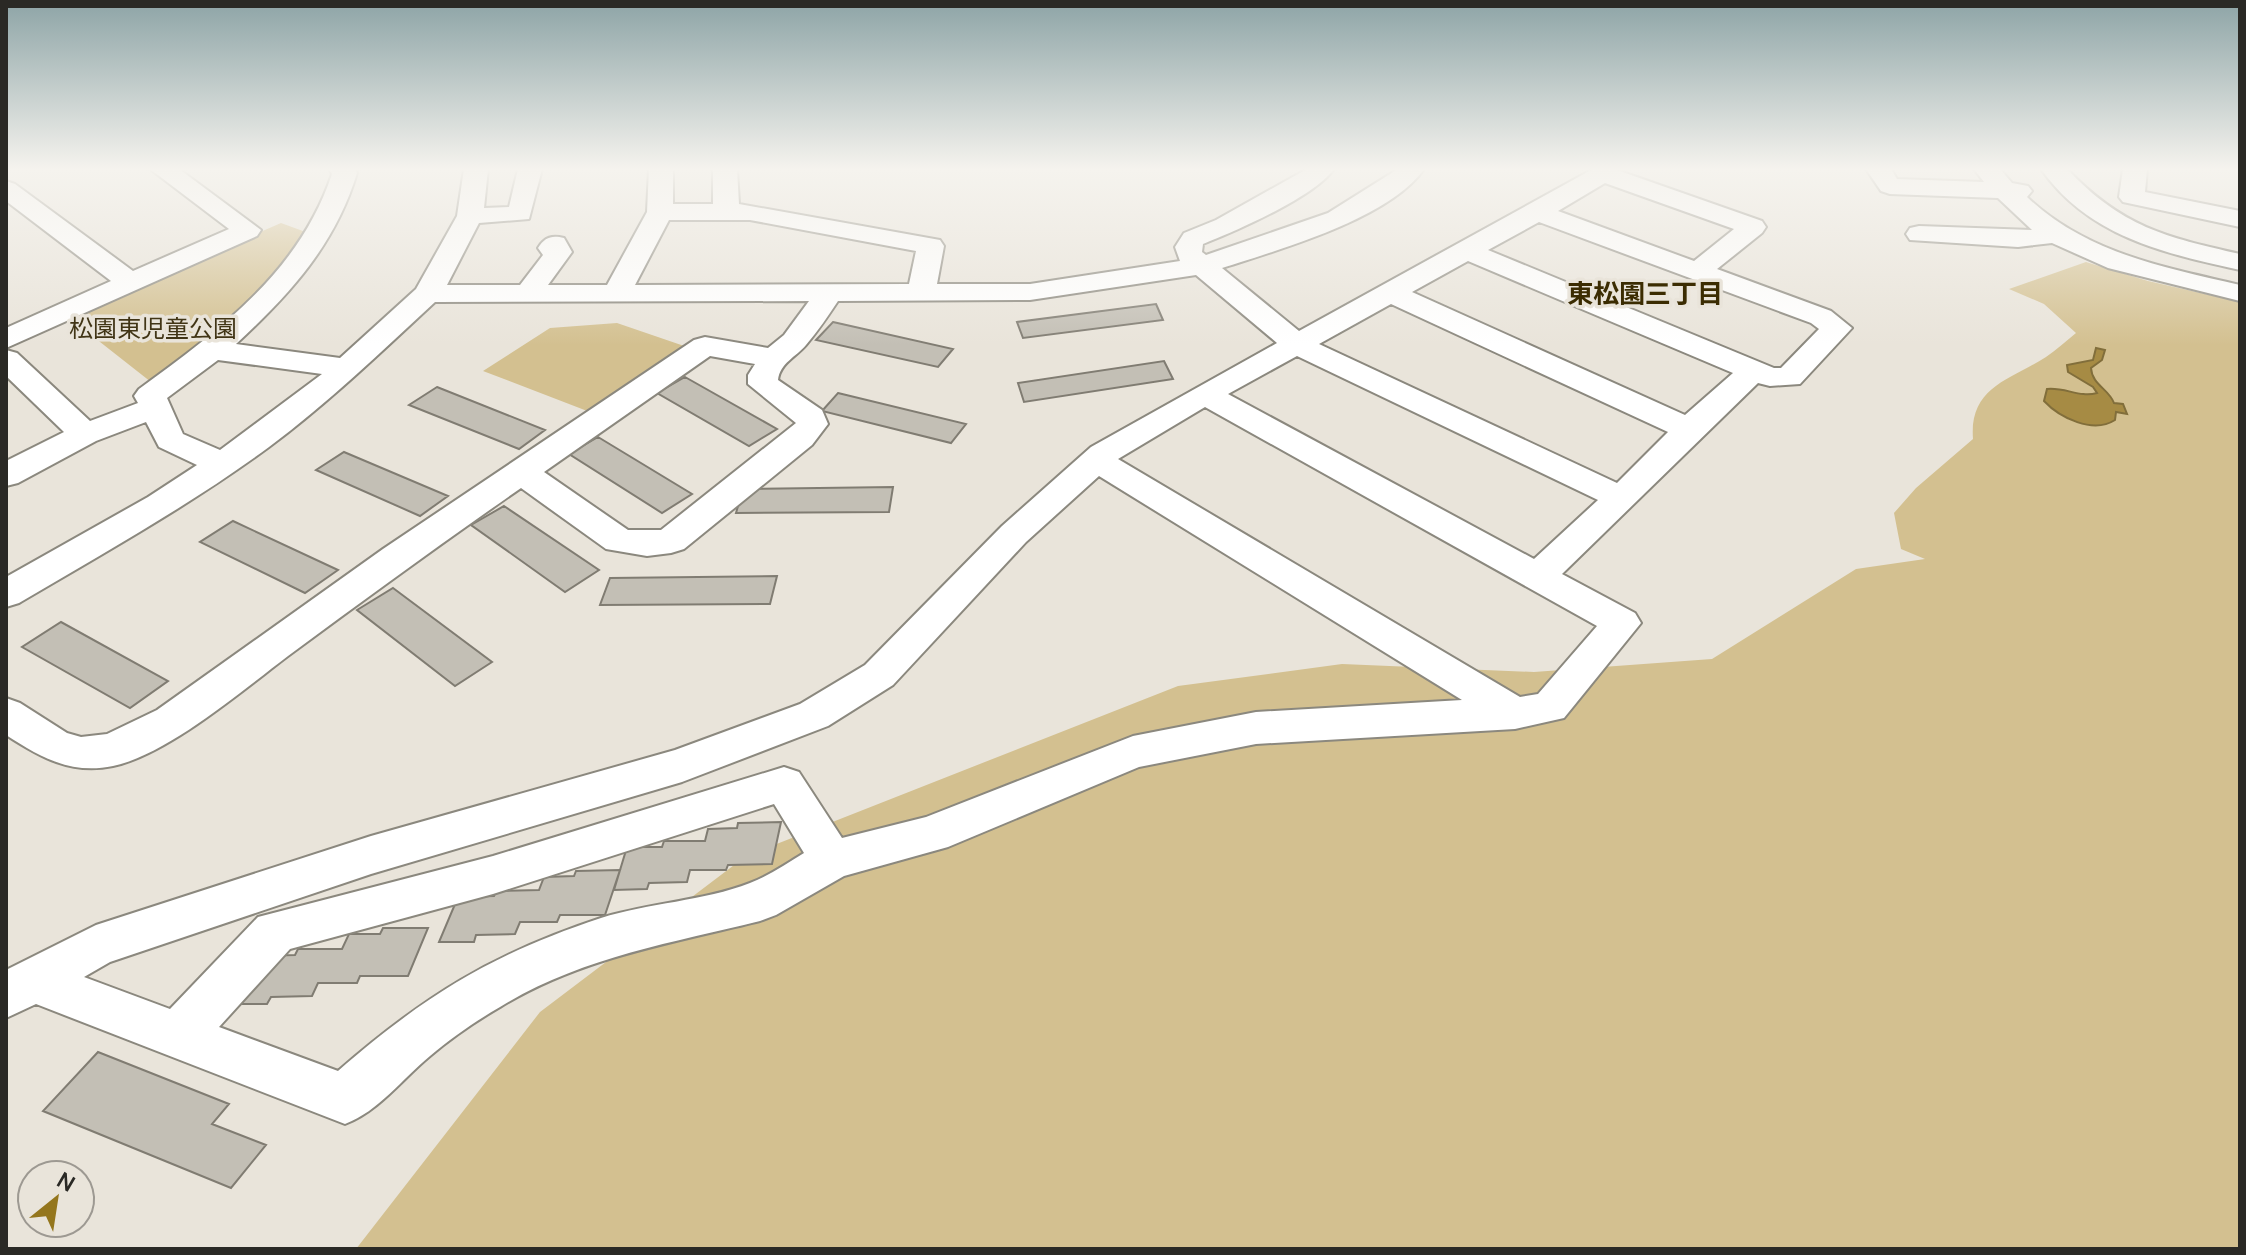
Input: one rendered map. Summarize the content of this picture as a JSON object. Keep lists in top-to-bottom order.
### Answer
{
  "districts": ["東松園三丁目"],
  "parks": ["松園東児童公園"],
  "north": "top right"
}
